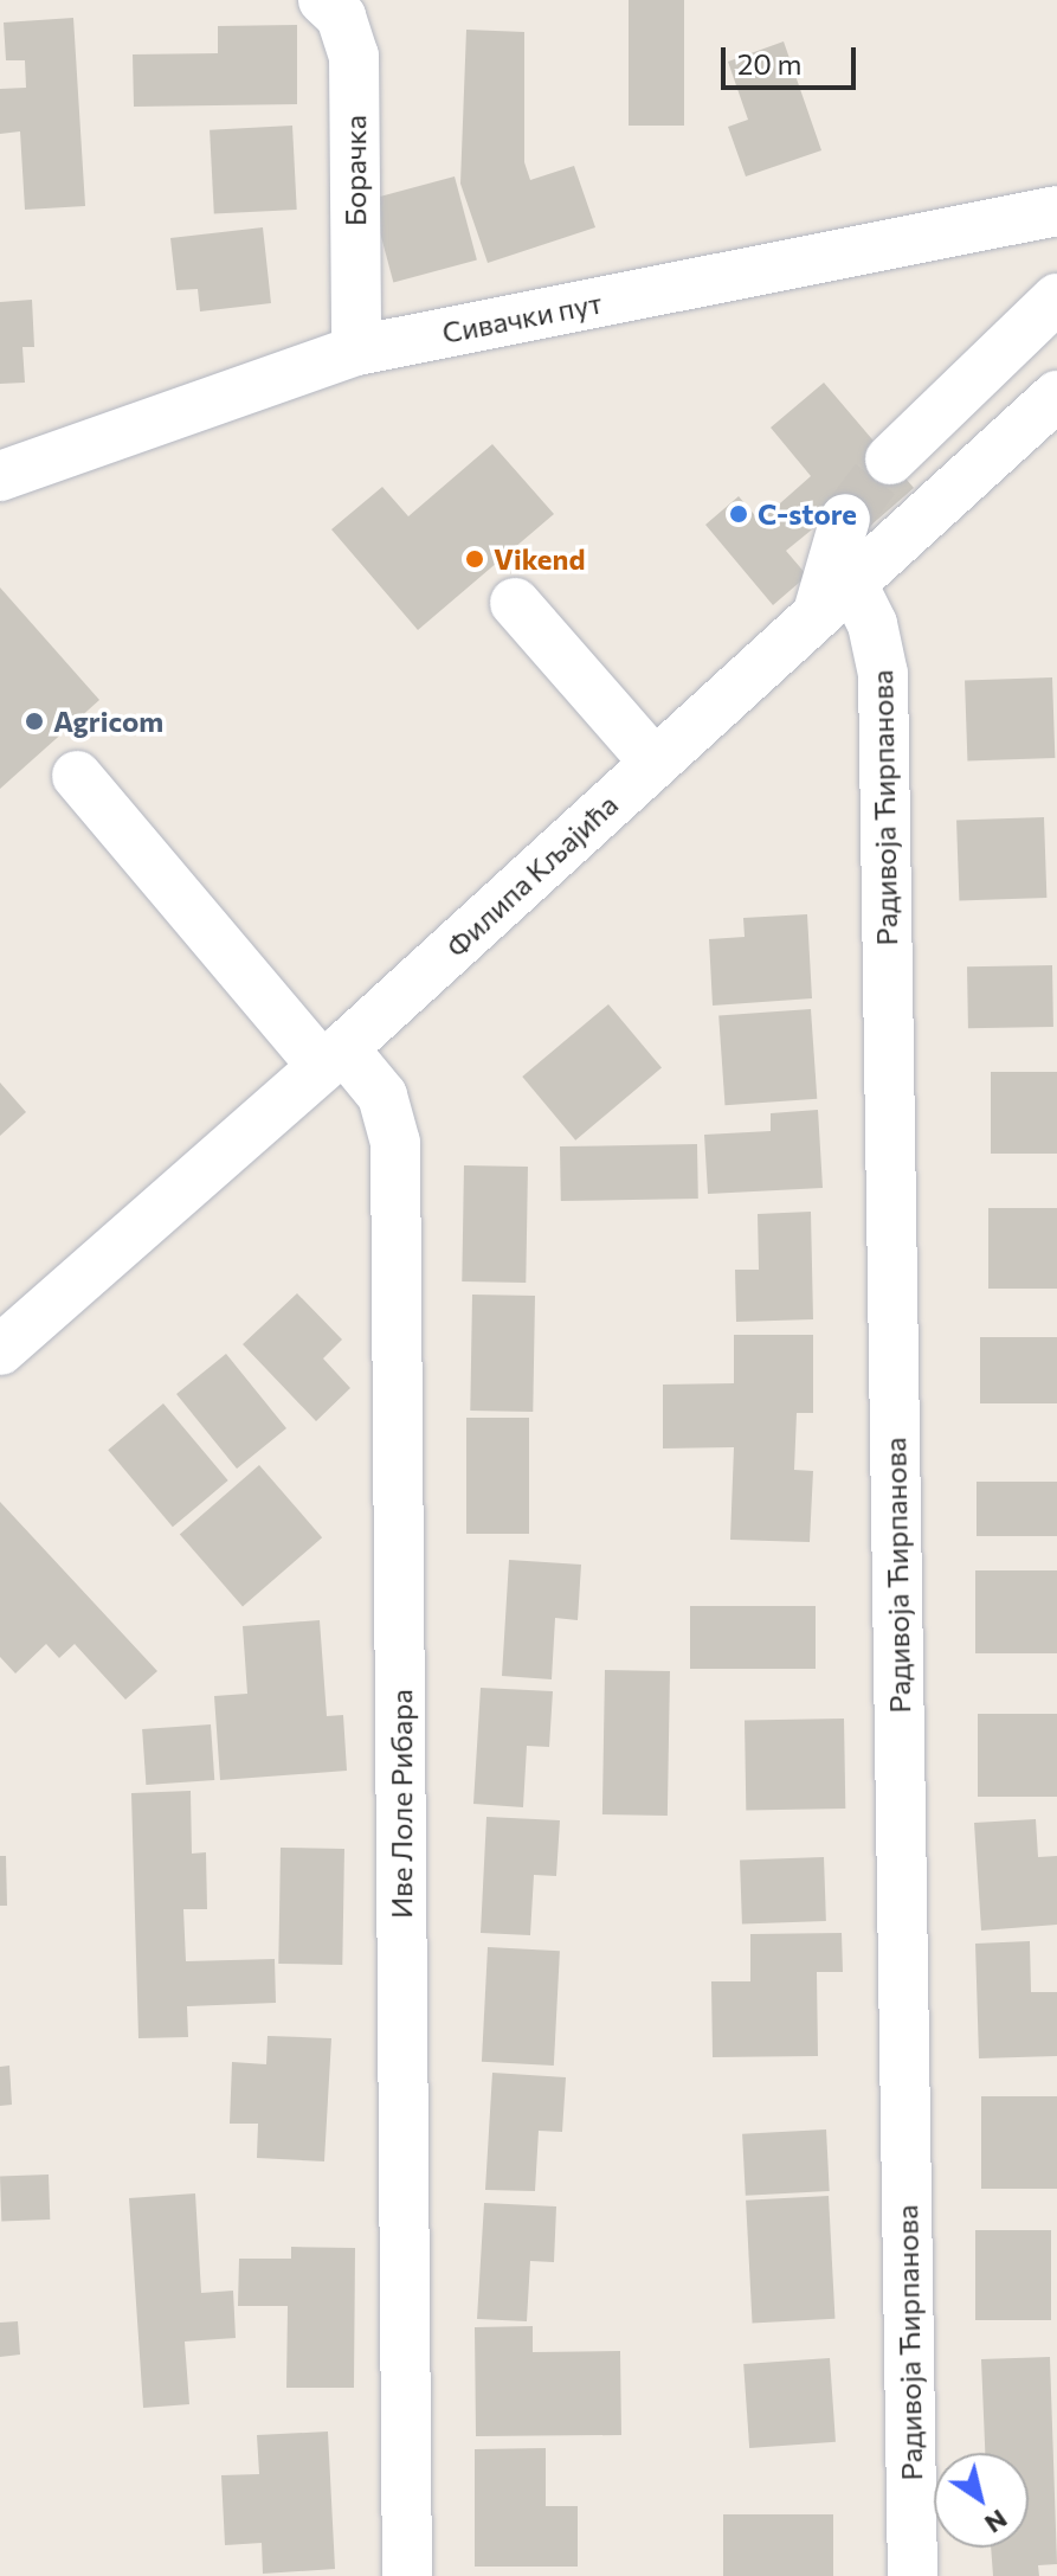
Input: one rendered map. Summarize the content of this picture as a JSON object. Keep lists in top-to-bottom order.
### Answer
{
  "streets": {
    "street": [
      "Борачка",
      "Сивачки пут",
      "Радивоја Ћирпанова",
      "Филипа Кљајића",
      "Иве Лоле Рибара"
    ]
  },
  "crossings": [
    ["Борачка", "Сивачки пут"],
    ["Радивоја Ћирпанова", "Филипа Кљајића"],
    ["Филипа Кљајића", "Иве Лоле Рибара"]
  ],
  "places": ["C-store", "Vikend", "Agricom"],
  "scale_bar": "20 m",
  "north": "bottom right"
}
